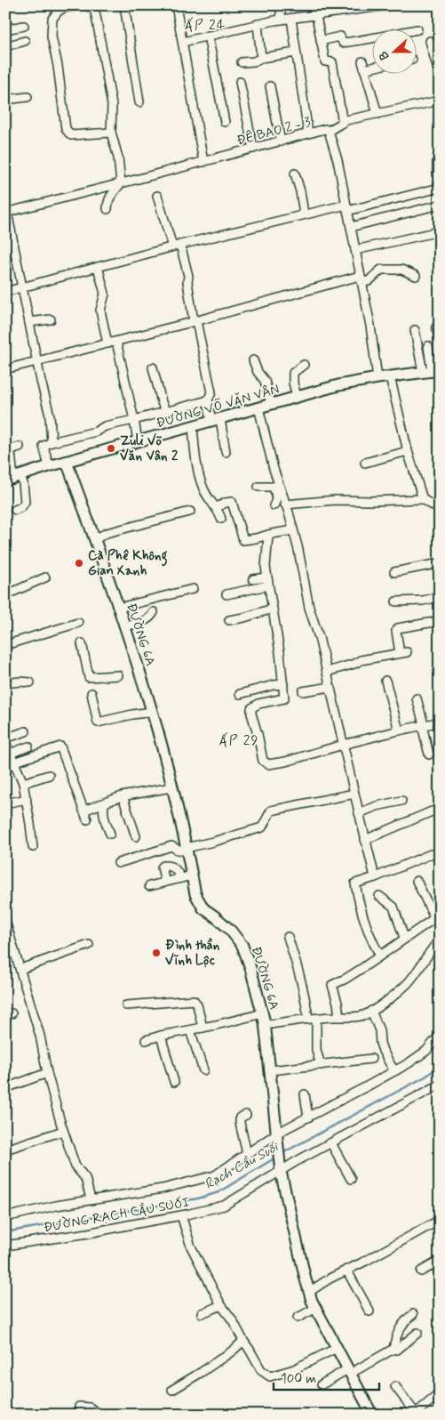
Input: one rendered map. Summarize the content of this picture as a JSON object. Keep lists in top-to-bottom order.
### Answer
{
  "streets": {
    "street": [
      "ĐÊ BAO 2 - 3",
      "ĐƯỜNG VÕ VĂN VÂN",
      "ĐƯỜNG 6A",
      "ĐƯỜNG RẠCH CẦU SUỐI"
    ]
  },
  "crossings": [
    ["ĐÊ BAO 2 - 3", "ĐƯỜNG VÕ VĂN VÂN"],
    ["ĐƯỜNG VÕ VĂN VÂN", "ĐƯỜNG 6A"],
    ["ĐƯỜNG 6A", "ĐƯỜNG RẠCH CẦU SUỐI"]
  ],
  "districts": ["ẤP 24", "ẤP 29"],
  "water": ["Rạch Cầu Suối"],
  "places": ["Zuli Võ Văn Vân 2", "Cà Phê Không Gian Xanh", "Đình thần Vĩnh Lộc"],
  "scale_bar": "100 m",
  "north": "left"
}
